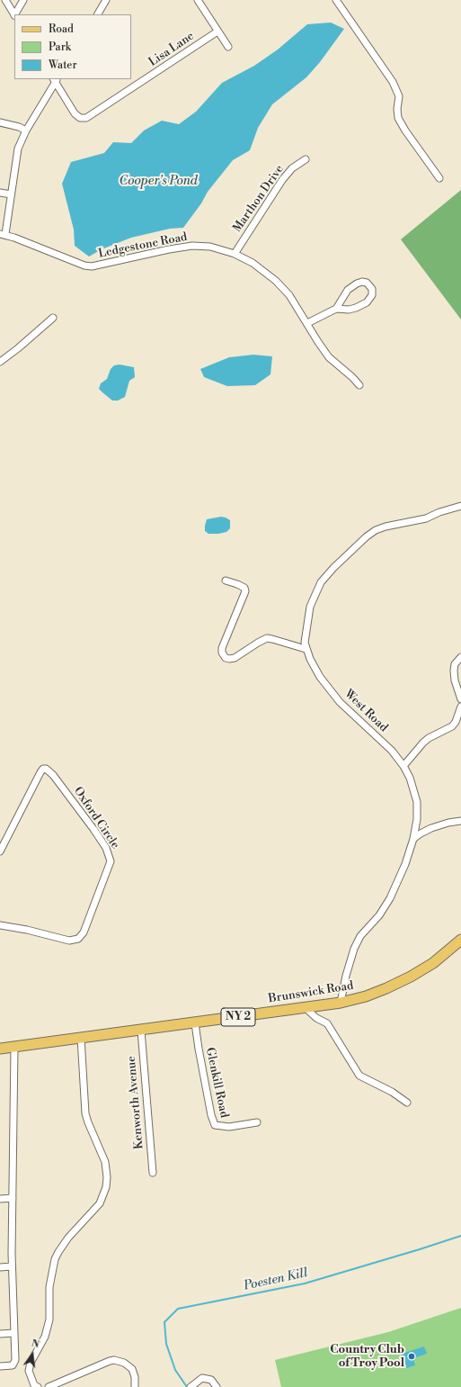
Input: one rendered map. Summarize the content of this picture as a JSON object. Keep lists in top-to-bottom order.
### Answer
{
  "streets": {
    "main road": ["Brunswick Road", "NY 2"],
    "street": [
      "Lisa Lane",
      "Marthon Drive",
      "Ledgestone Road",
      "West Road",
      "Oxford Circle",
      "Glenkill Road",
      "Kenworth Avenue"
    ]
  },
  "crossings": [
    ["Marthon Drive", "Ledgestone Road"],
    ["West Road", "Brunswick Road"],
    ["Brunswick Road", "Glenkill Road"],
    ["Brunswick Road", "Kenworth Avenue"]
  ],
  "water": ["Cooper's Pond", "Poesten Kill"],
  "places": ["Country Club of Troy Pool"],
  "legend": ["Road", "Park", "Water"],
  "north": "top"
}
